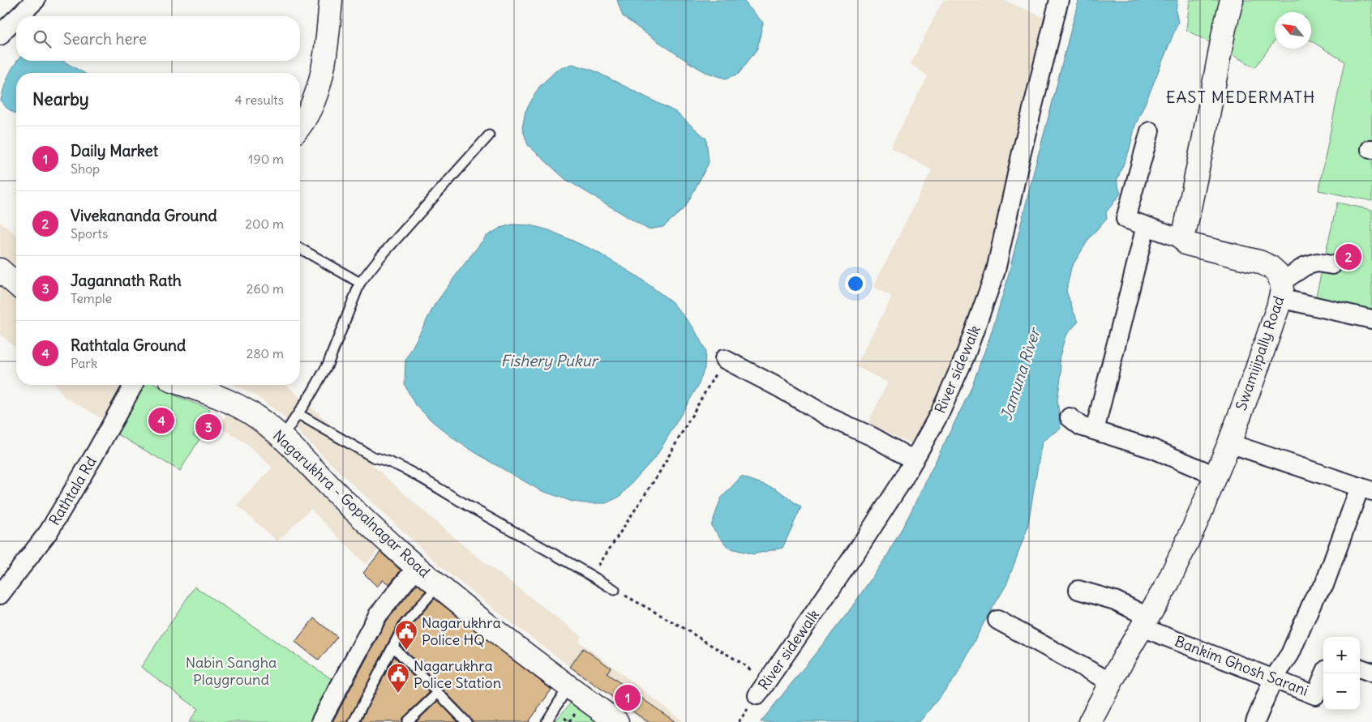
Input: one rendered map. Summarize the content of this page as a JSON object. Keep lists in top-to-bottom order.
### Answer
{
  "streets": {
    "street": [
      "Swamijipally Road",
      "River sidewalk",
      "Rathtala Rd",
      "Nagarukhra - Gopalnagar Road",
      "Bankim Ghosh Sarani"
    ]
  },
  "crossings": [
    ["Swamijipally Road", "Bankim Ghosh Sarani"]
  ],
  "districts": ["EAST MEDERMATH"],
  "water": ["Fishery Pukur", "Jamuna River"],
  "parks": ["Nabin Sangha Playground"],
  "places": {
    "public building": ["Nagarukhra Police HQ", "Nagarukhra Police Station"]
  },
  "north": "top left",
  "page": {
    "search": "Search here",
    "heading": ["Nearby", "4 results"],
    "list": [
      {
        "mark": "1",
        "name": "Daily Market",
        "note": "Shop",
        "value": "190 m"
      },
      {
        "mark": "2",
        "name": "Vivekananda Ground",
        "note": "Sports",
        "value": "200 m"
      },
      {
        "mark": "3",
        "name": "Jagannath Rath",
        "note": "Temple",
        "value": "260 m"
      },
      {
        "mark": "4",
        "name": "Rathtala Ground",
        "note": "Park",
        "value": "280 m"
      }
    ],
    "pins": [
      "2",
      "4",
      "3",
      "1"
    ],
    "map_buttons": ["+", "−"]
  }
}
